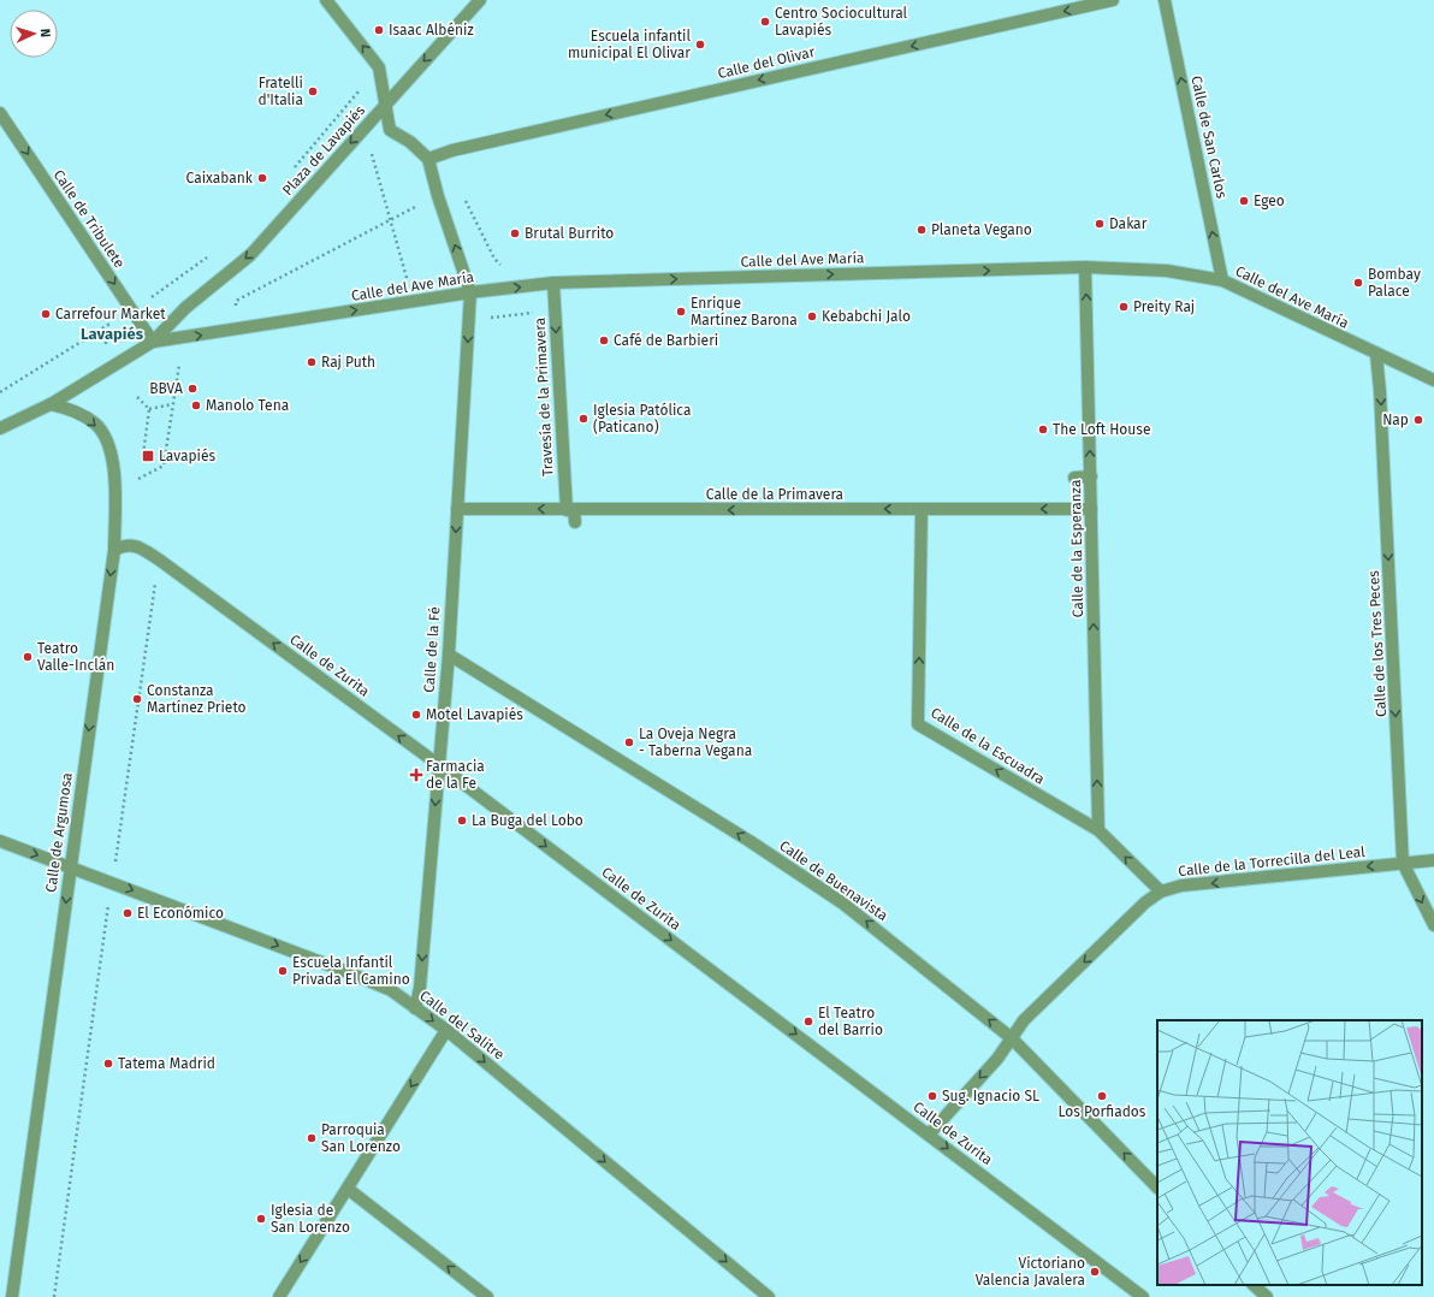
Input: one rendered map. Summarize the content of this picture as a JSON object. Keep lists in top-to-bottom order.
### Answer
{
  "streets": {
    "street": [
      "Calle del Olivar",
      "Calle de San Carlos",
      "Plaza de Lavapiés",
      "Calle de Tribulete",
      "Calle del Ave María",
      "Travesía de la Primavera",
      "Calle de la Primavera",
      "Calle de la Esperanza",
      "Calle de los Tres Peces",
      "Calle de la Fé",
      "Calle de Zurita",
      "Calle de la Escuadra",
      "Calle de Argumosa",
      "Calle de la Torrecilla del Leal",
      "Calle de Buenavista",
      "Calle del Salitre"
    ]
  },
  "crossings": [
    ["Calle del Olivar", "Plaza de Lavapiés"],
    ["Calle de San Carlos", "Calle del Ave María"],
    ["Plaza de Lavapiés", "Calle de Tribulete"],
    ["Plaza de Lavapiés", "Calle del Ave María"],
    ["Calle de Tribulete", "Calle del Ave María"],
    ["Calle del Ave María", "Travesía de la Primavera"],
    ["Calle del Ave María", "Calle de la Esperanza"],
    ["Calle del Ave María", "Calle de los Tres Peces"],
    ["Calle del Ave María", "Calle de la Fé"],
    ["Travesía de la Primavera", "Calle de la Primavera"],
    ["Calle de la Primavera", "Calle de la Esperanza"],
    ["Calle de la Primavera", "Calle de la Fé"],
    ["Calle de la Primavera", "Calle de la Escuadra"],
    ["Calle de la Esperanza", "Calle de la Escuadra"],
    ["Calle de los Tres Peces", "Calle de la Torrecilla del Leal"],
    ["Calle de la Fé", "Calle de Zurita"],
    ["Calle de la Fé", "Calle de Buenavista"],
    ["Calle de la Fé", "Calle del Salitre"],
    ["Calle de Zurita", "Calle de Argumosa"],
    ["Calle de Zurita", "Calle de la Torrecilla del Leal"],
    ["Calle de la Escuadra", "Calle de la Torrecilla del Leal"],
    ["Calle de Argumosa", "Calle del Salitre"],
    ["Calle de la Torrecilla del Leal", "Calle de Buenavista"]
  ],
  "one_way": [
    "Calle del Olivar",
    "Calle de San Carlos",
    "Plaza de Lavapiés",
    "Calle de Tribulete",
    "Calle del Ave María",
    "Travesía de la Primavera",
    "Calle de la Primavera",
    "Calle de la Esperanza",
    "Calle de los Tres Peces",
    "Calle de la Fé",
    "Calle de la Escuadra",
    "Calle de Argumosa",
    "Calle de la Torrecilla del Leal",
    "Calle de Buenavista",
    "Calle del Salitre"
  ],
  "districts": ["Lavapiés"],
  "places": {
    "other": [
      "Centro Sociocultural Lavapiés",
      "Isaac Albéniz",
      "Escuela infantil municipal El Olivar",
      "Fratelli d'Italia",
      "Caixabank",
      "Egeo",
      "Dakar",
      "Planeta Vegano",
      "Brutal Burrito",
      "Bombay Palace",
      "Preity Raj",
      "Enrique Martínez Barona",
      "Carrefour Market",
      "Kebabchi Jalo",
      "Café de Barbieri",
      "Raj Puth",
      "BBVA",
      "Manolo Tena",
      "Iglesia Patólica (Paticano)",
      "Nap",
      "The Loft House",
      "Teatro Valle-Inclán",
      "Constanza Martínez Prieto",
      "Motel Lavapiés",
      "La Oveja Negra - Taberna Vegana",
      "La Buga del Lobo",
      "El Económico",
      "Escuela Infantil Privada El Camino",
      "El Teatro del Barrio",
      "Tatema Madrid",
      "Sug. Ignacio SL",
      "Los Porfiados",
      "Parroquia San Lorenzo",
      "Iglesia de San Lorenzo",
      "Victoriano Valencia Javalera"
    ],
    "transit": ["Lavapiés"],
    "health": ["Farmacia de la Fe"]
  },
  "north": "right"
}
